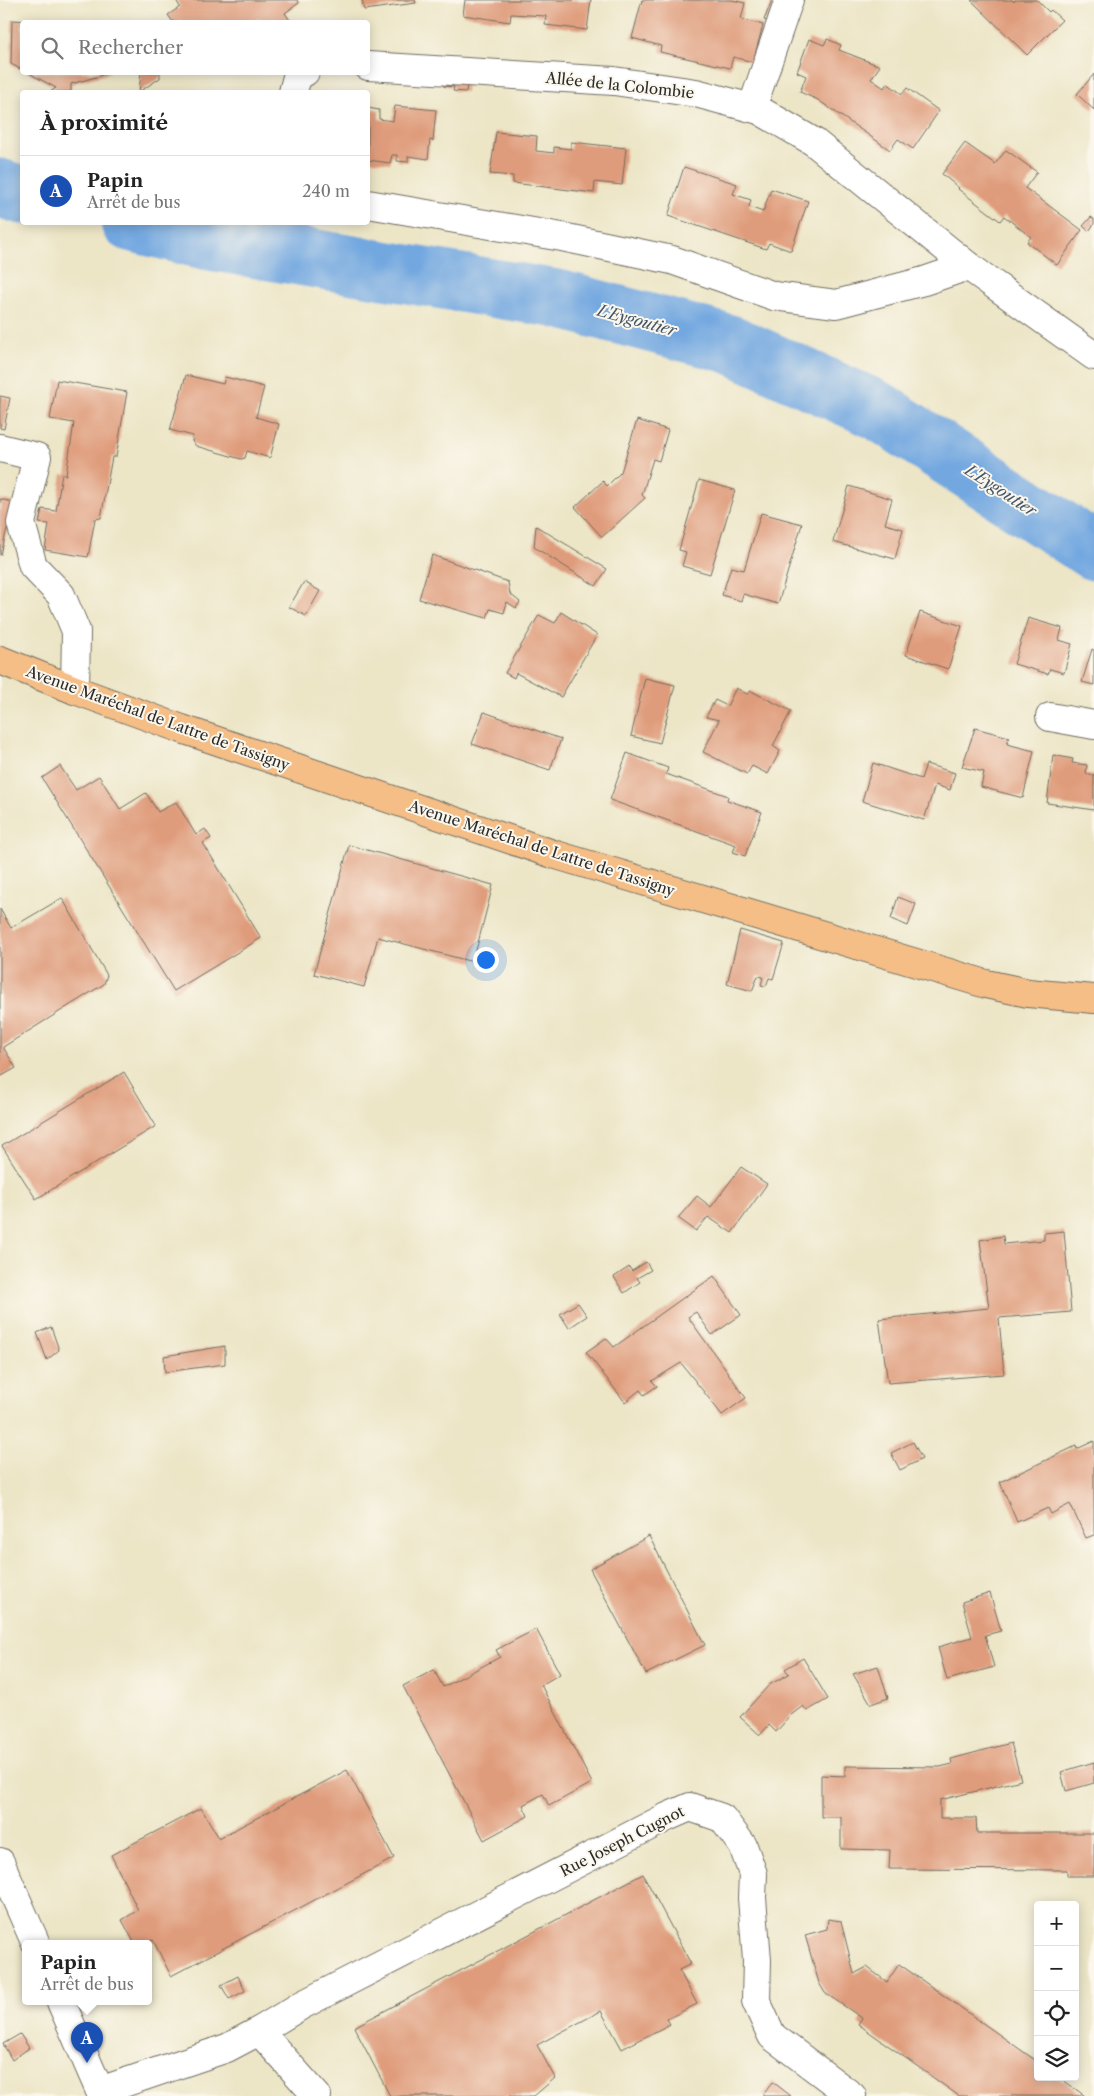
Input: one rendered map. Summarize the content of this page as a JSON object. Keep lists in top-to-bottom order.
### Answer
{
  "streets": {
    "main road": ["Avenue Maréchal de Lattre de Tassigny"],
    "street": ["Allée de la Colombie", "Rue Joseph Cugnot"]
  },
  "water": ["L'Eygoutier"],
  "page": {
    "search": "Rechercher",
    "heading": "À proximité",
    "list": [
      {
        "mark": "A",
        "name": "Papin",
        "note": "Arrêt de bus",
        "value": "240 m"
      }
    ],
    "map_buttons": ["+", "−"],
    "popup": ["Papin", "Arrêt de bus"],
    "pins": "A"
  }
}
